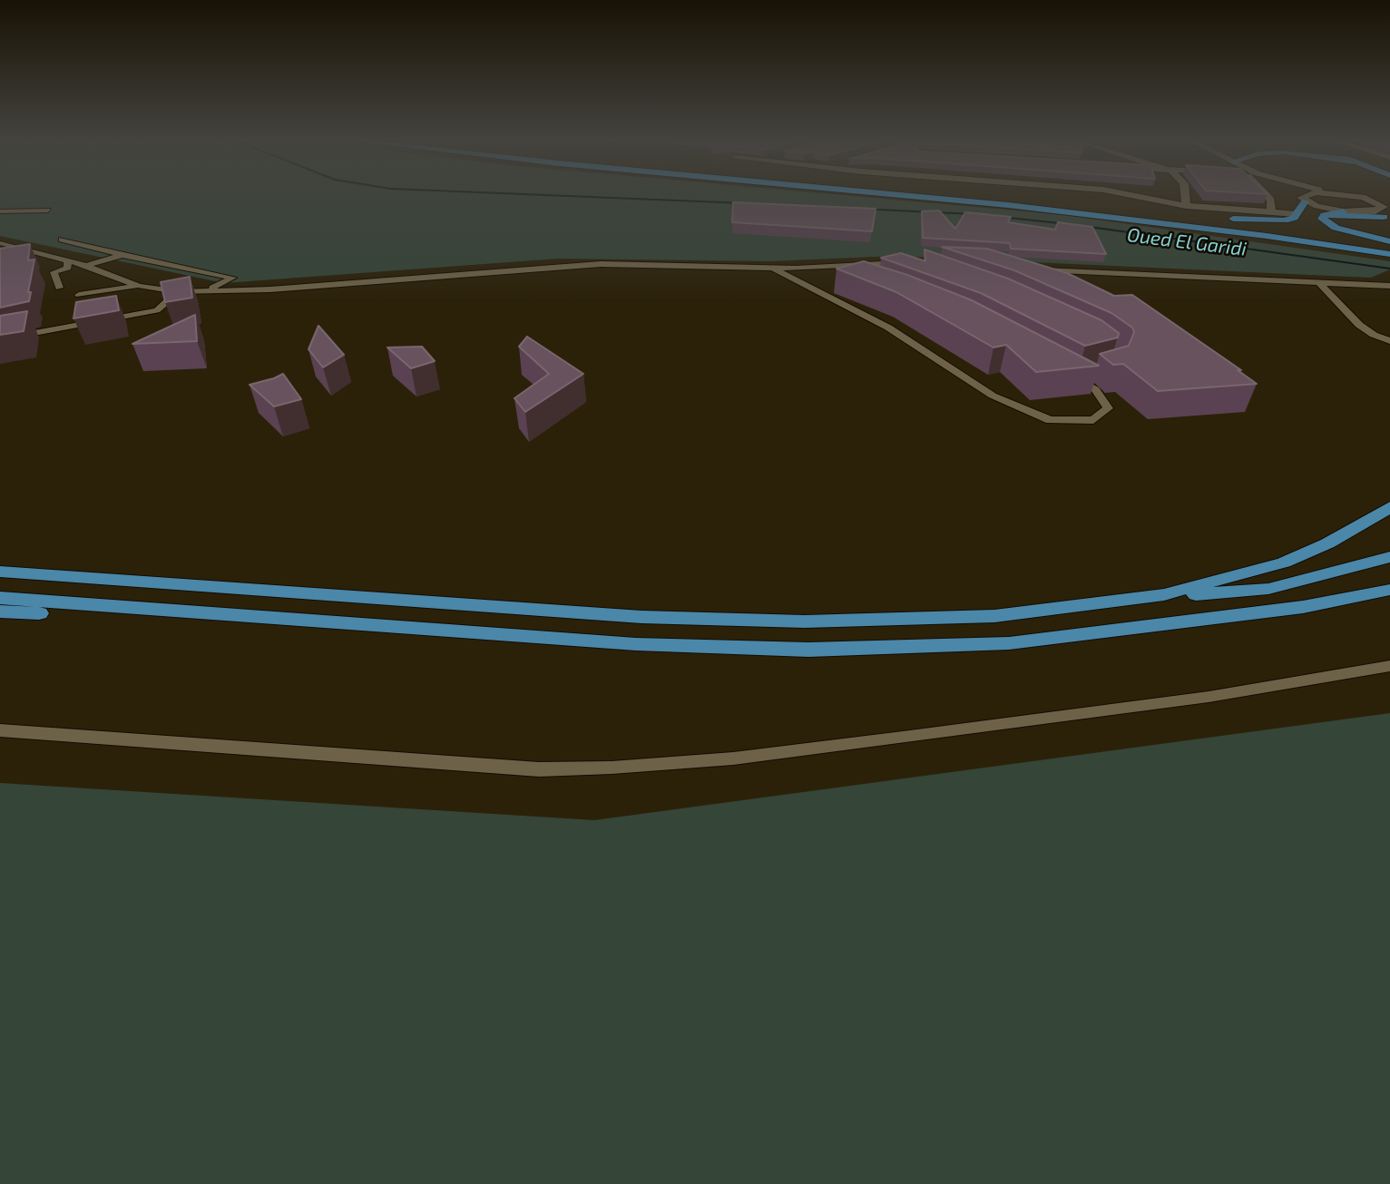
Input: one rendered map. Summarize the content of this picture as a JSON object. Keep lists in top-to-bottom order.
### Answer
{
  "water": ["Oued El Garidi"]
}
